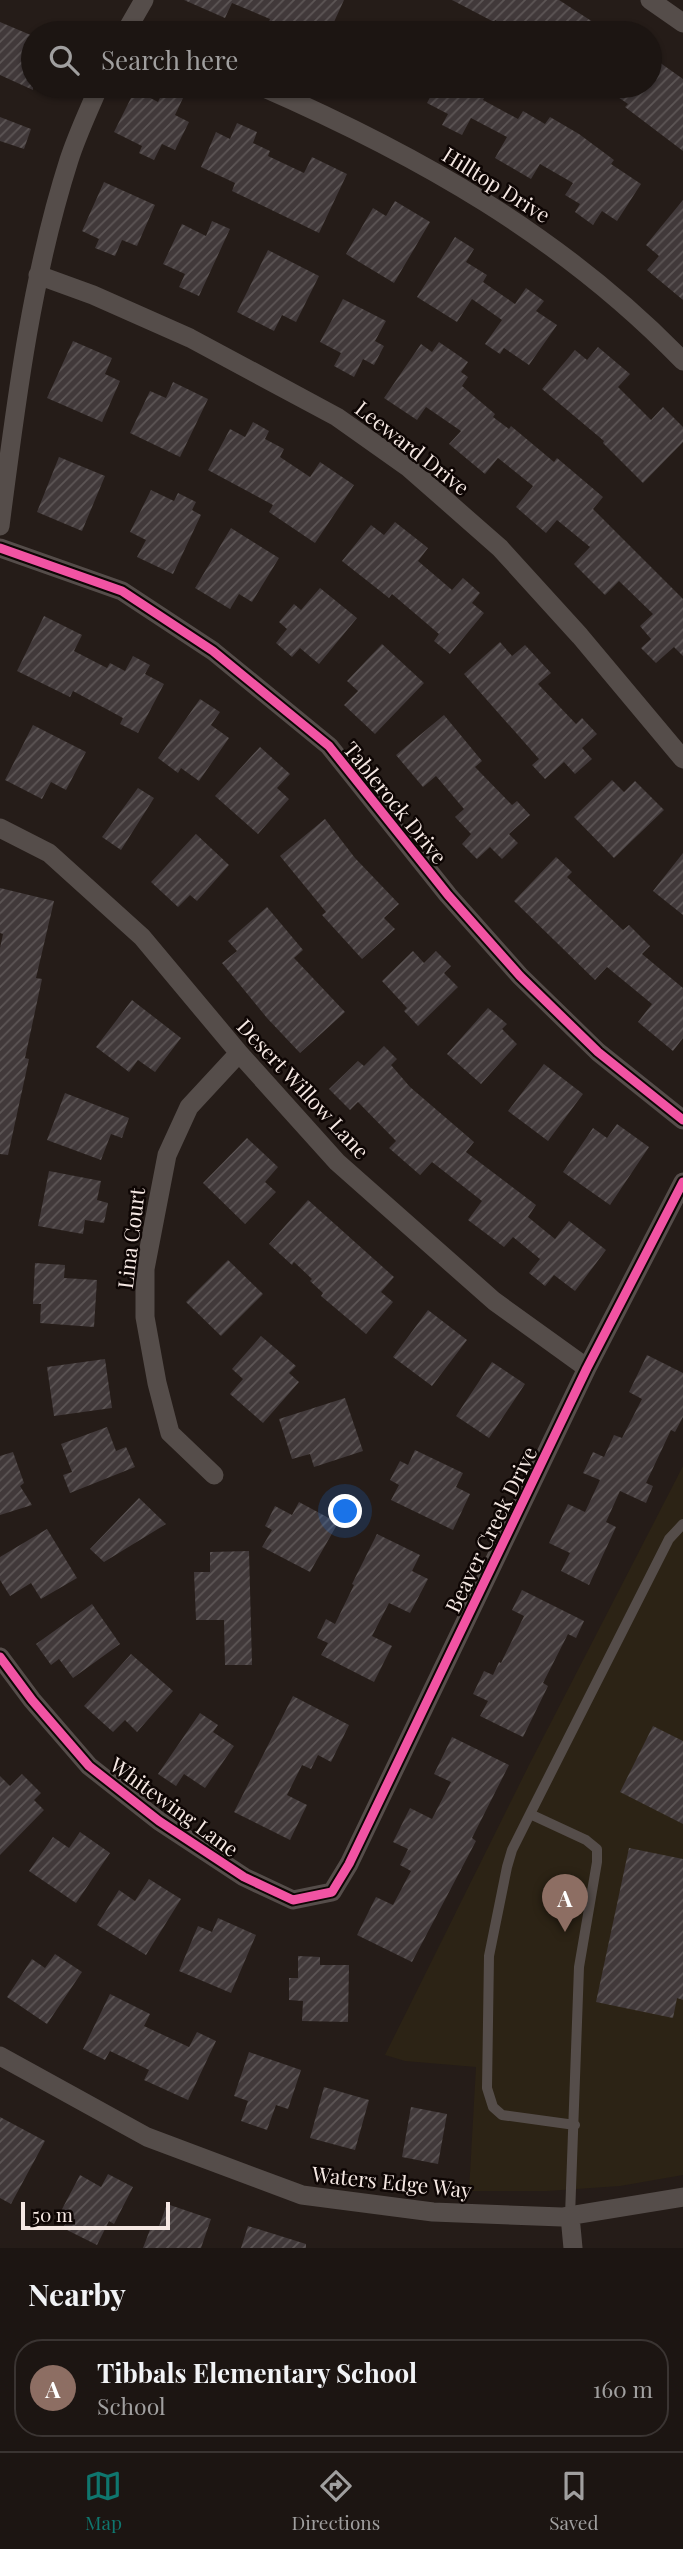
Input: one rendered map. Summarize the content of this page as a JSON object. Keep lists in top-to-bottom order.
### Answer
{
  "streets": {
    "street": [
      "Hilltop Drive",
      "Leeward Drive",
      "Tablerock Drive",
      "Desert Willow Lane",
      "Lina Court",
      "Beaver Creek Drive",
      "Whitewing Lane",
      "Waters Edge Way"
    ]
  },
  "crossings": [
    ["Desert Willow Lane", "Lina Court"],
    ["Desert Willow Lane", "Beaver Creek Drive"],
    ["Beaver Creek Drive", "Whitewing Lane"]
  ],
  "scale_bar": "50 m",
  "page": {
    "search": "Search here",
    "pins": "A",
    "scale": "50 m",
    "heading": "Nearby",
    "list": [
      {
        "mark": "A",
        "name": "Tibbals Elementary School",
        "note": "School",
        "value": "160 m"
      }
    ],
    "nav": ["Map", "Directions", "Saved"]
  }
}
